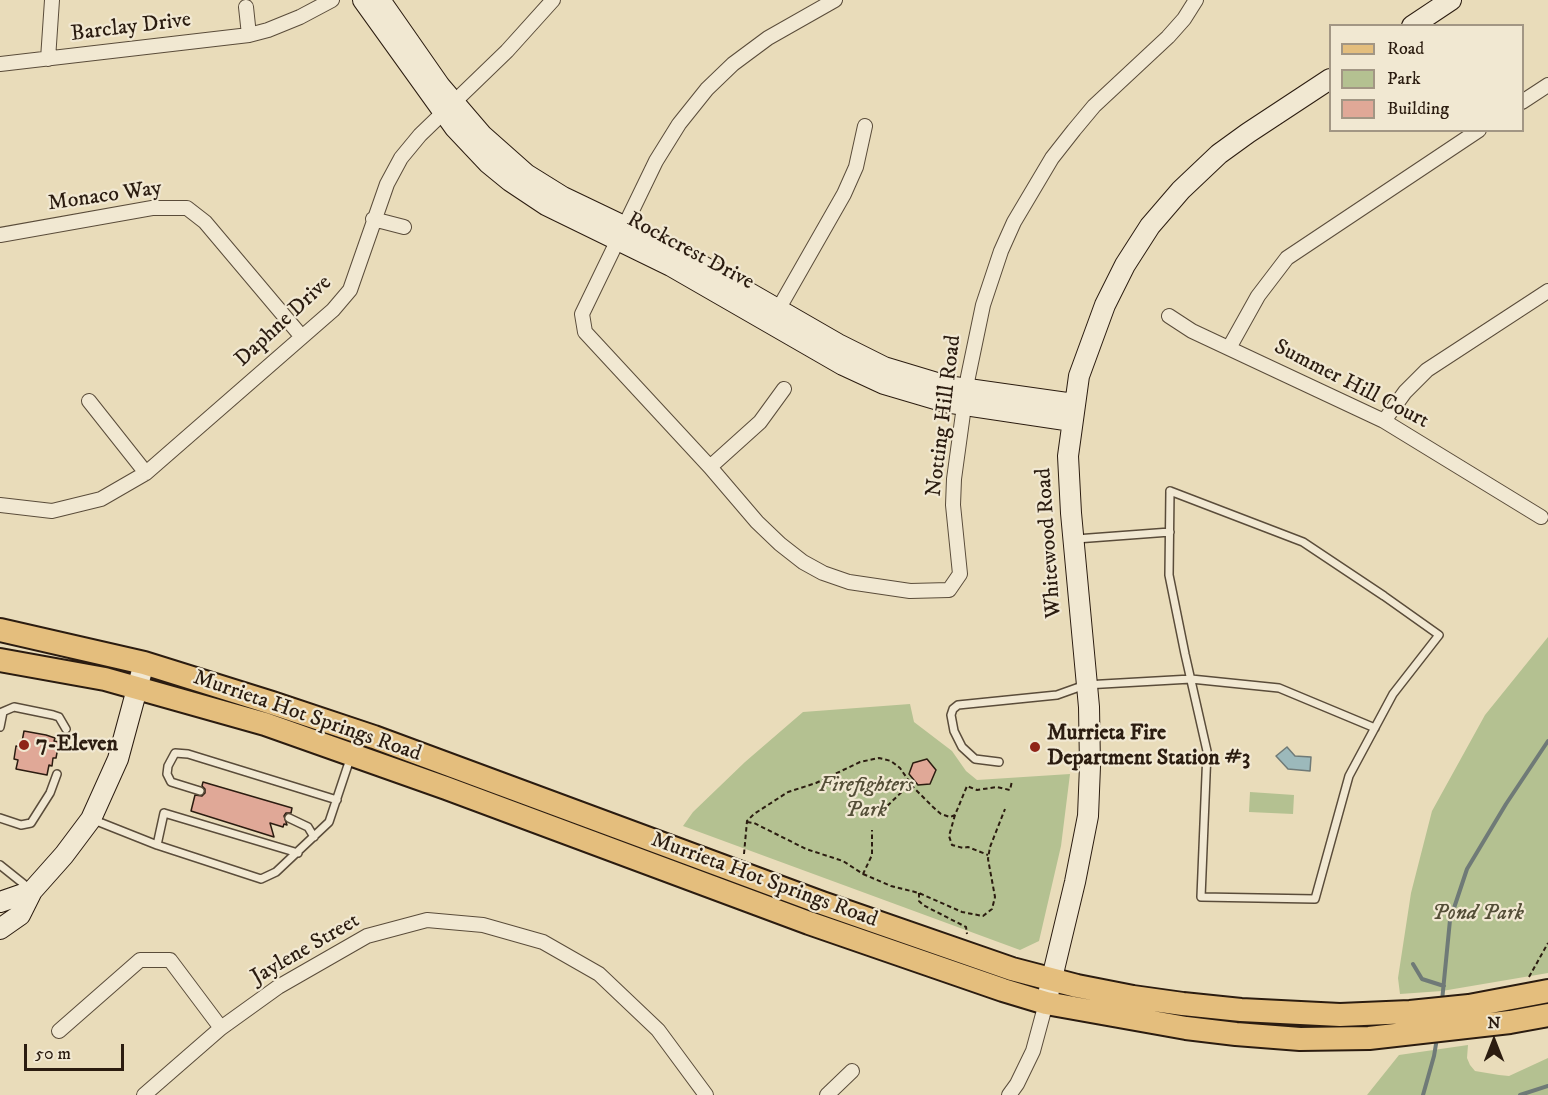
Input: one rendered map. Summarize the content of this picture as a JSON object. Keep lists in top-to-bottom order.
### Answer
{
  "streets": {
    "main road": ["Rockcrest Drive", "Whitewood Road", "Murrieta Hot Springs Road"],
    "street": [
      "Barclay Drive",
      "Monaco Way",
      "Daphne Drive",
      "Summer Hill Court",
      "Notting Hill Road",
      "Jaylene Street"
    ]
  },
  "crossings": [
    ["Monaco Way", "Daphne Drive"],
    ["Rockcrest Drive", "Daphne Drive"],
    ["Rockcrest Drive", "Notting Hill Road"],
    ["Rockcrest Drive", "Whitewood Road"],
    ["Whitewood Road", "Murrieta Hot Springs Road"]
  ],
  "parks": ["Firefighters Park", "Pond Park"],
  "places": ["7-Eleven", "Murrieta Fire Department Station #3"],
  "legend": ["Road", "Park", "Building"],
  "scale_bar": "50 m",
  "north": "top"
}
